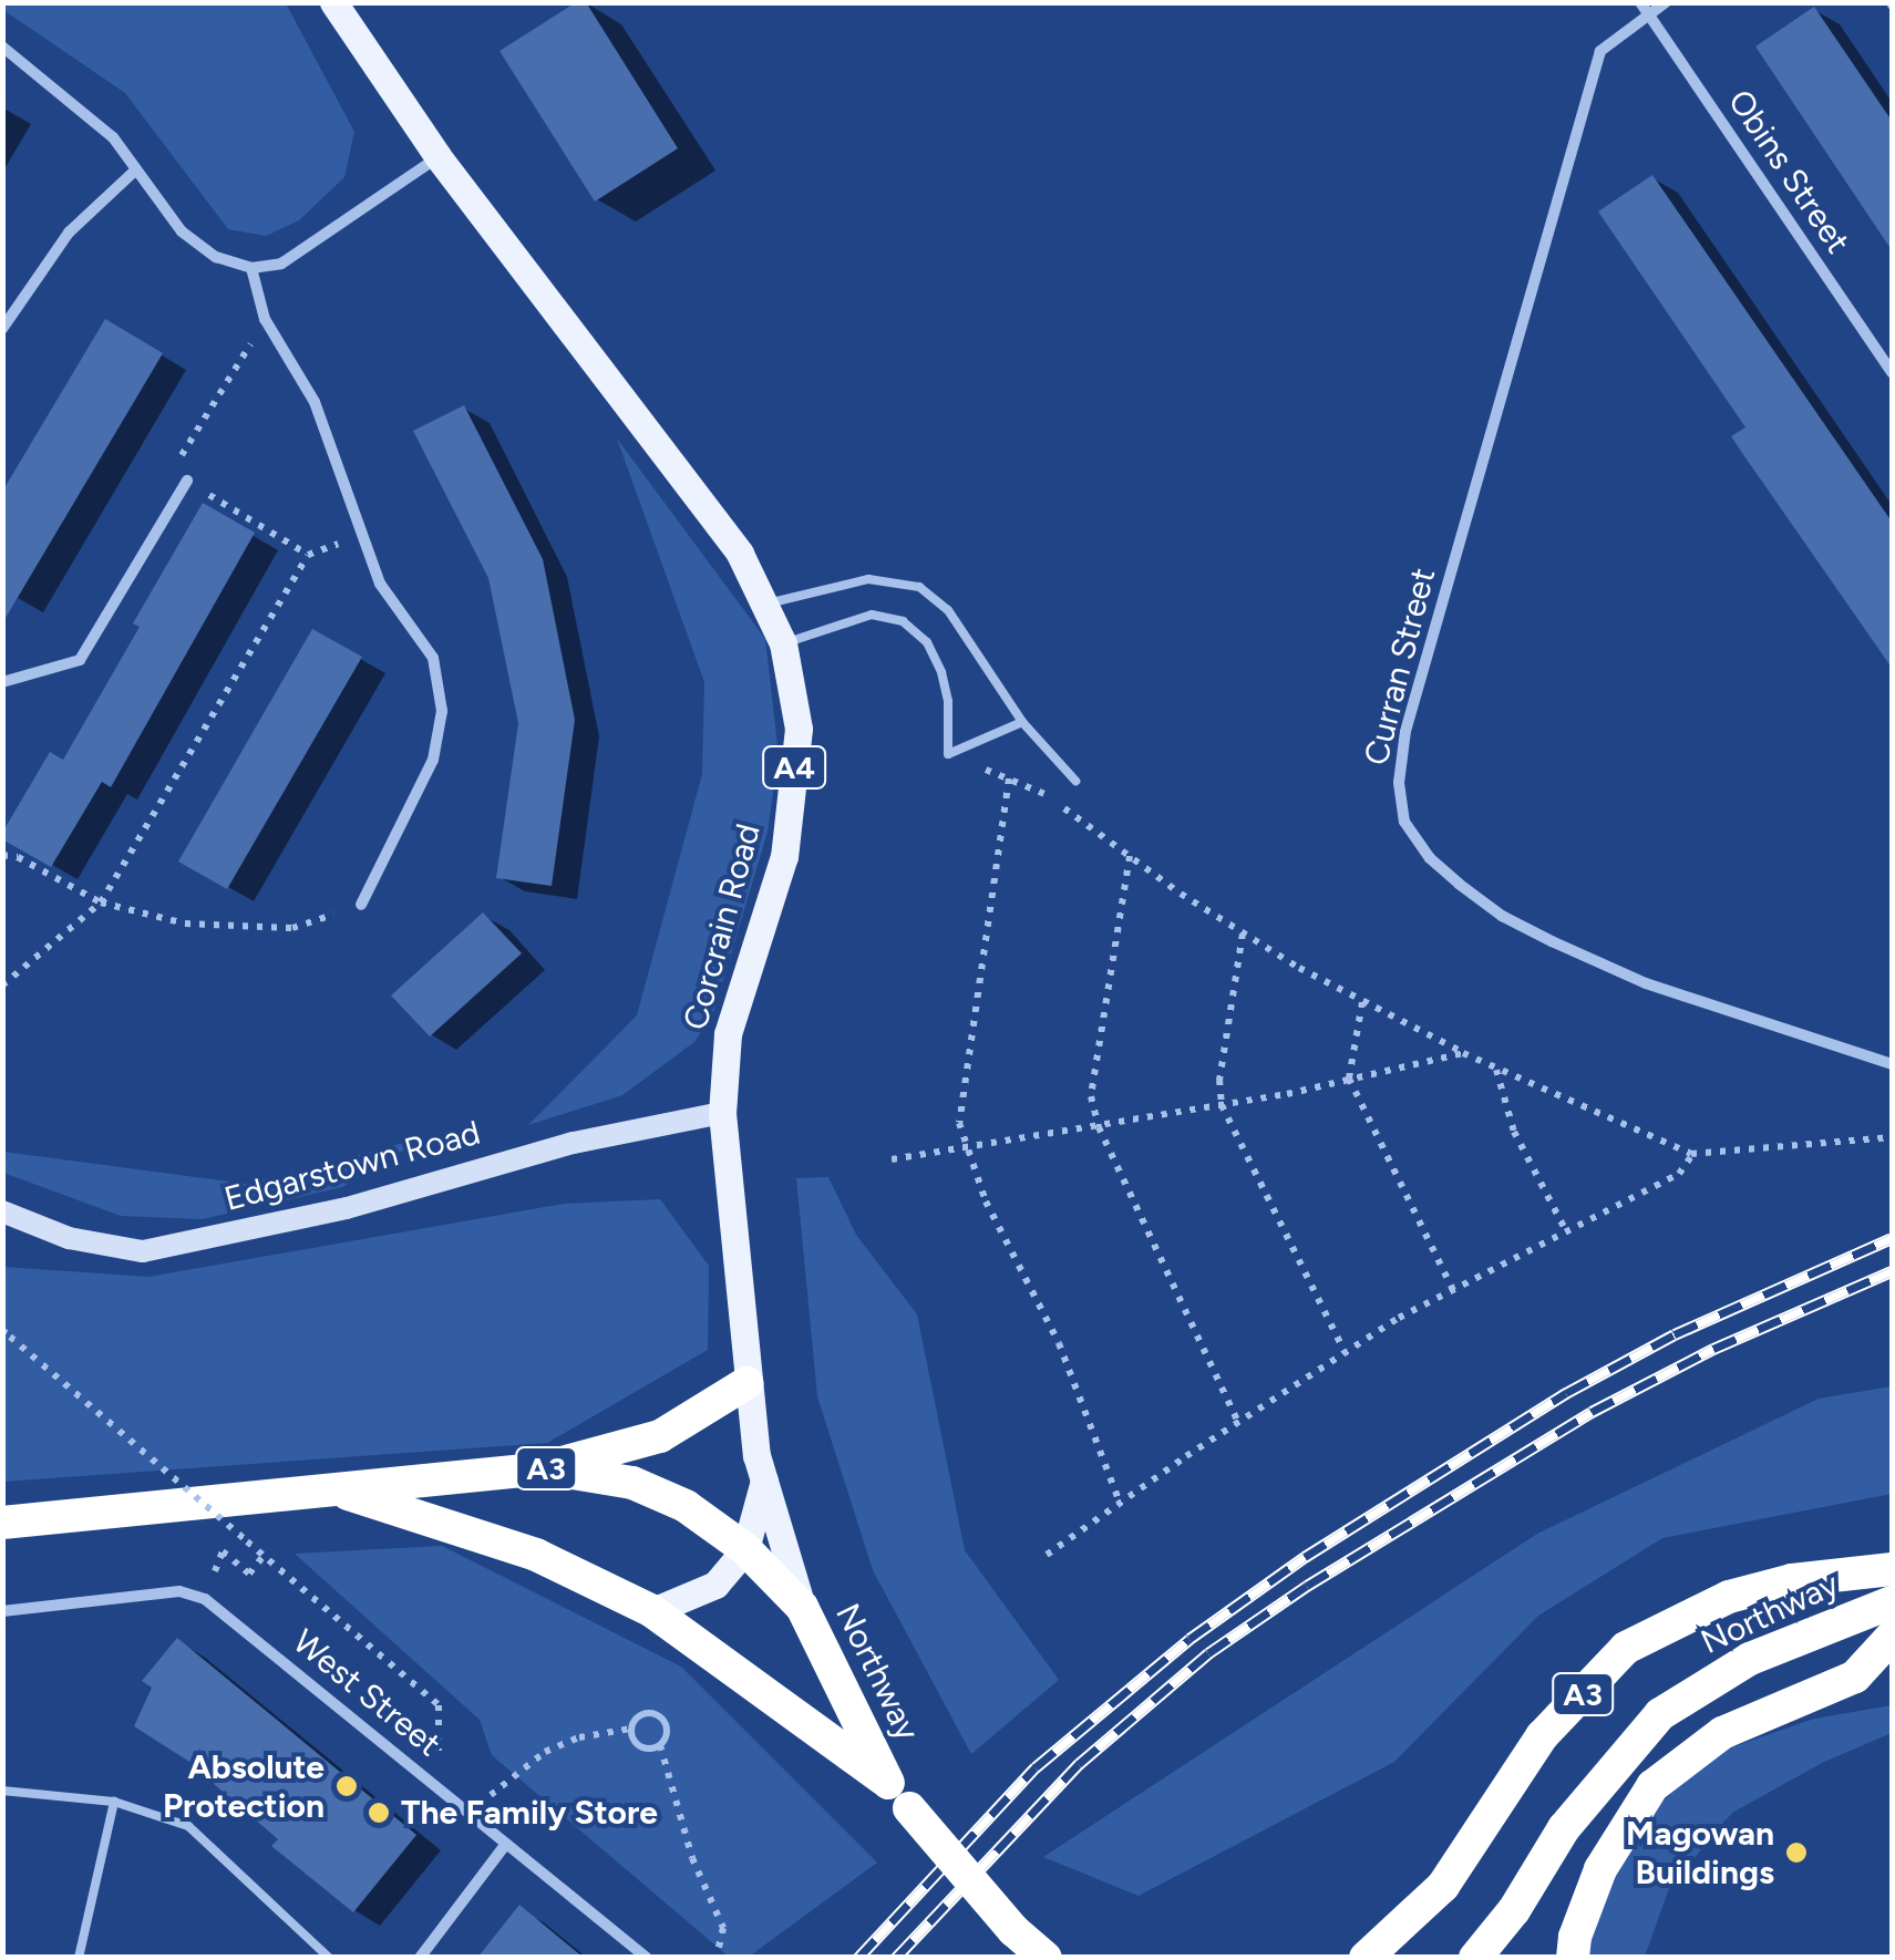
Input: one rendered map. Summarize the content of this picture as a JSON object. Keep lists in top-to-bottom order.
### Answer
{
  "streets": {
    "highway": ["A3", "Northway"],
    "main road": ["A4", "Corcrain Road", "Edgarstown Road"],
    "street": ["Obins Street", "Curran Street", "West Street"]
  },
  "crossings": [
    ["Obins Street", "Curran Street"],
    ["Corcrain Road", "Edgarstown Road"],
    ["Corcrain Road", "Northway"]
  ],
  "places": ["Absolute Protection", "The Family Store", "Magowan Buildings"]
}
